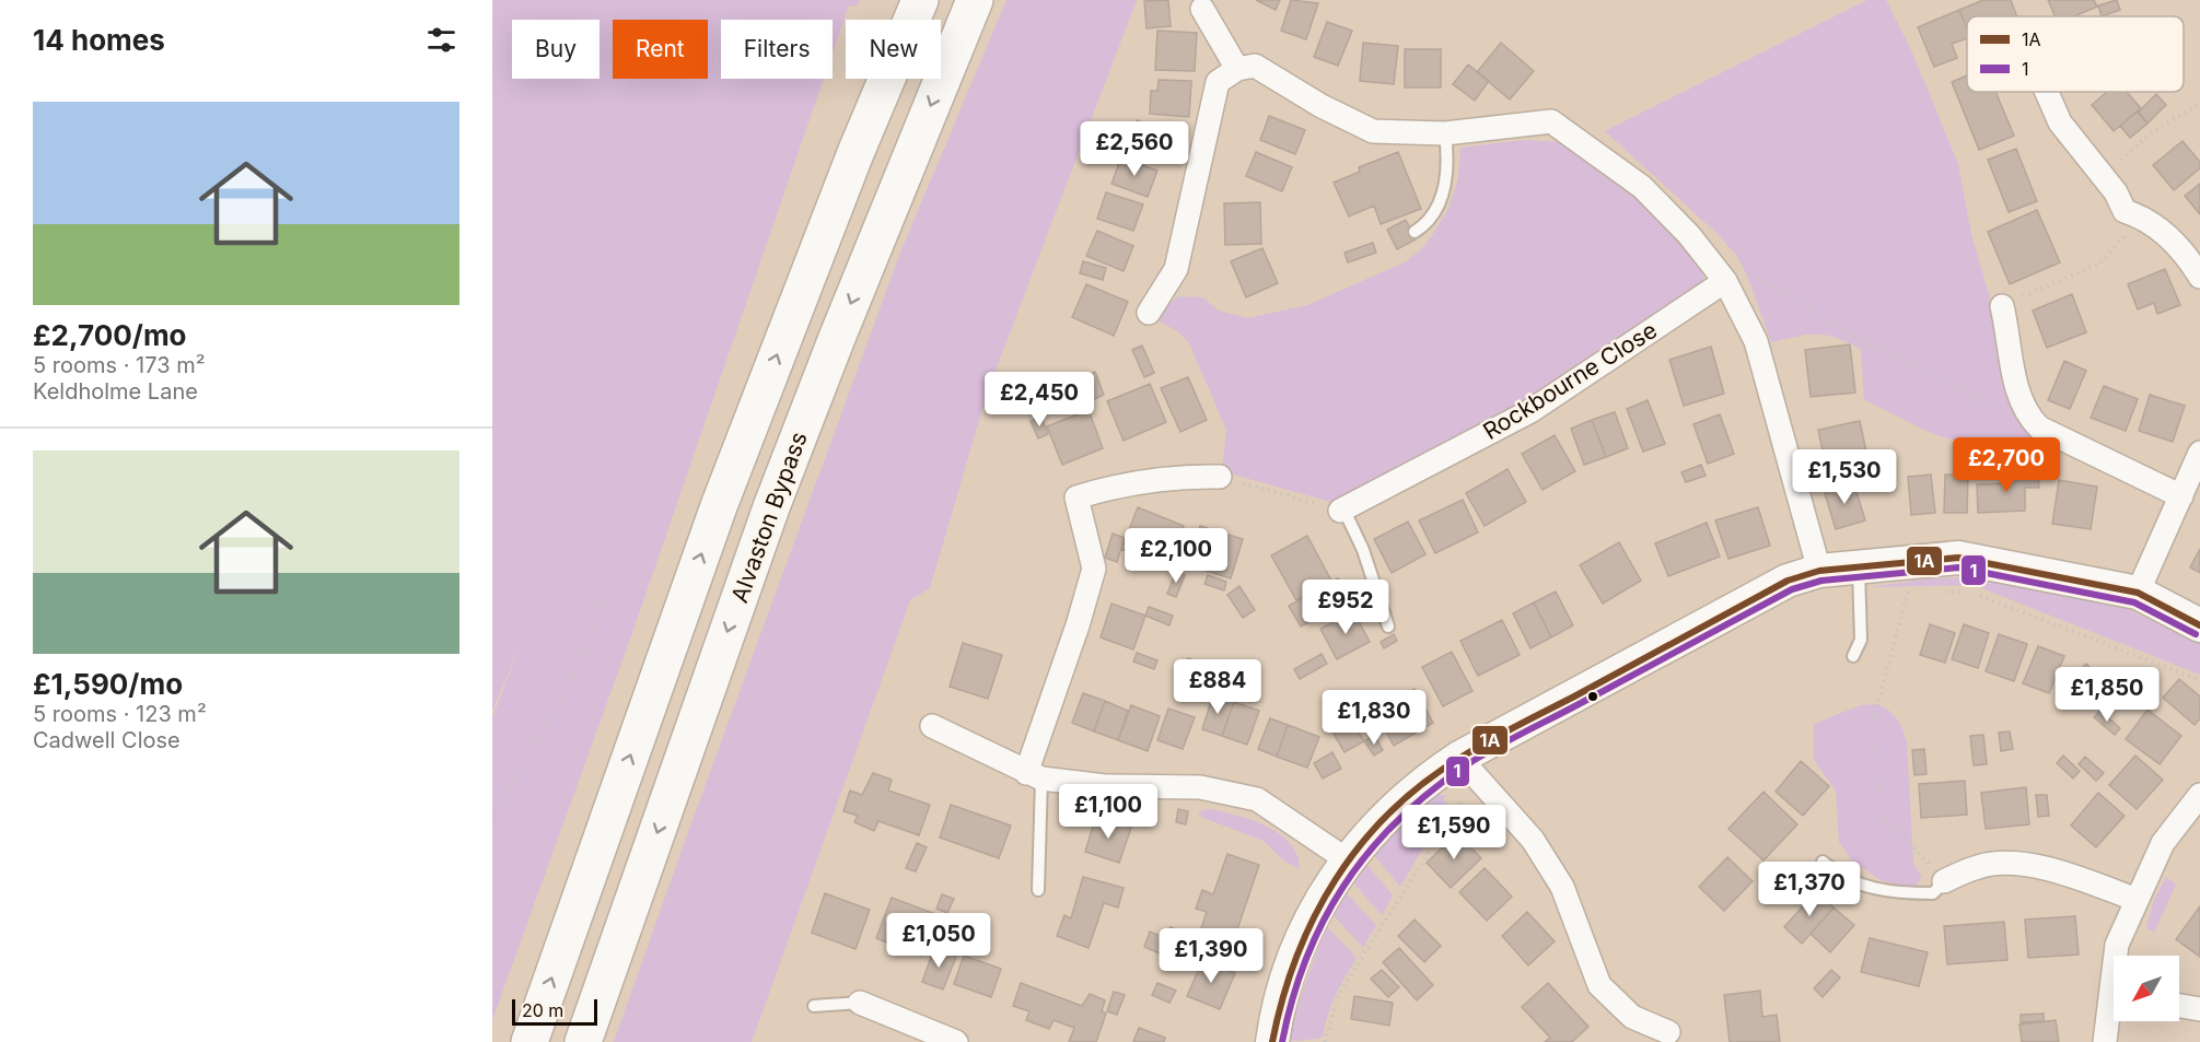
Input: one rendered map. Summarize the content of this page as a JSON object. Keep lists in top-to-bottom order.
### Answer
{
  "streets": {
    "highway": ["Alvaston Bypass"],
    "street": ["Rockbourne Close"]
  },
  "lines": ["transit line 1A", "transit line 1"],
  "legend": ["1A", "1"],
  "scale_bar": "20 m",
  "north": "bottom left",
  "page": {
    "heading": "14 homes",
    "chip": [
      "Buy",
      "Rent",
      "Filters",
      "New"
    ],
    "list": [
      {
        "name": "£2,700/mo",
        "note": "5 rooms · 173 m² · Keldholme Lane"
      },
      {
        "name": "£1,590/mo",
        "note": "5 rooms · 123 m² · Cadwell Close"
      }
    ],
    "price": [
      "£2,560",
      "£2,450",
      "£2,700",
      "£1,530",
      "£2,100",
      "£952",
      "£884",
      "£1,850",
      "£1,830",
      "£1,100",
      "£1,590",
      "£1,370",
      "£1,050",
      "£1,390"
    ],
    "scale": "20 m"
  }
}
